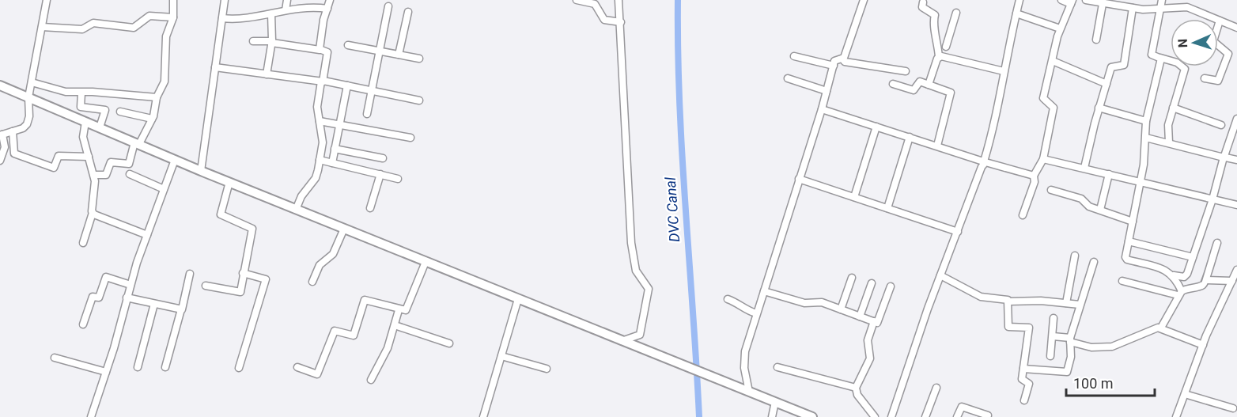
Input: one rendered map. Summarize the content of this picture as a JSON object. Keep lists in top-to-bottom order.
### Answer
{
  "water": ["DVC Canal"],
  "scale_bar": "100 m",
  "north": "left"
}
